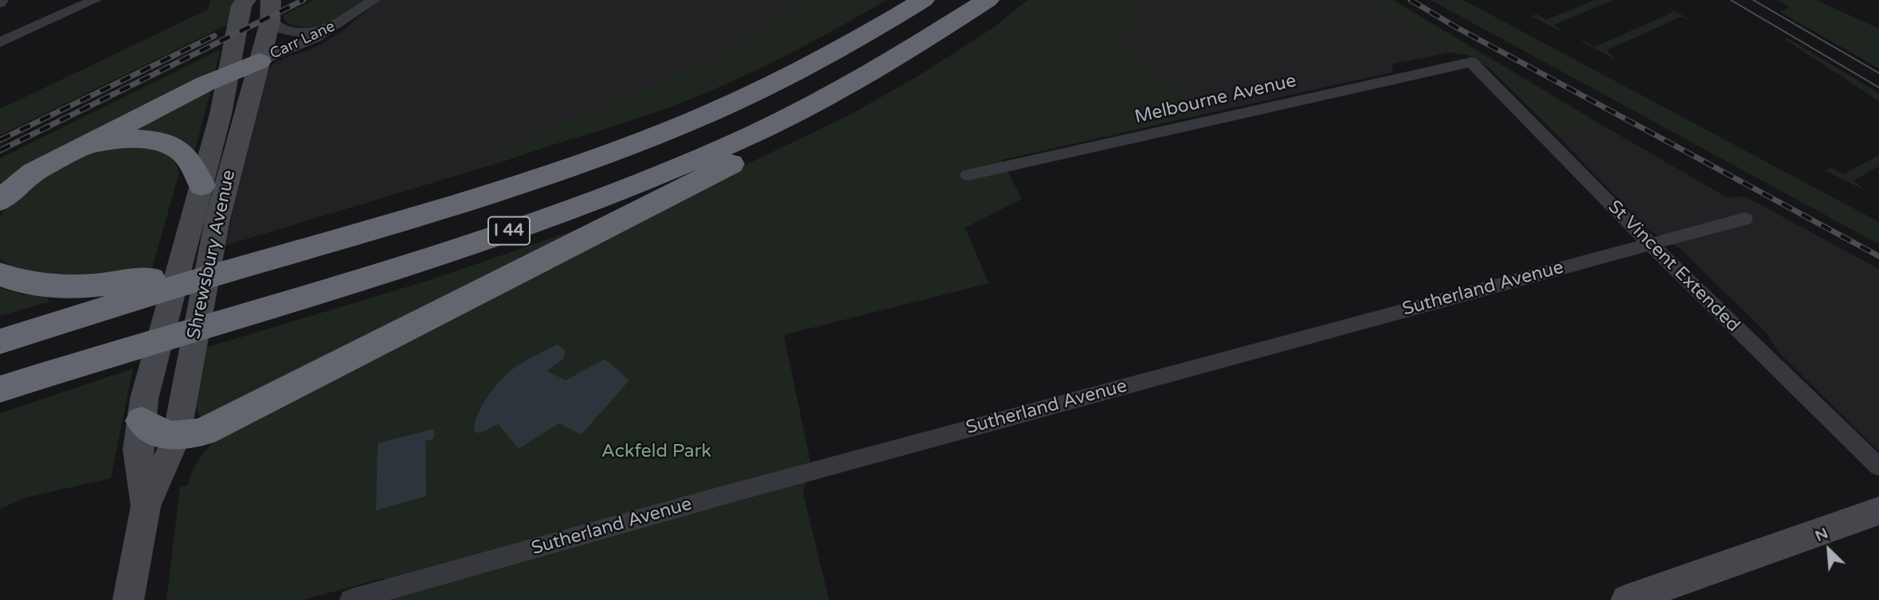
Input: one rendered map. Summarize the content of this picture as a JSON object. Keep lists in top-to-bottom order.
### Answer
{
  "streets": {
    "highway": ["I 44"],
    "main road": ["Shrewsbury Avenue"],
    "street": [
      "Carr Lane",
      "Melbourne Avenue",
      "St Vincent Extended",
      "Sutherland Avenue"
    ]
  },
  "crossings": [
    ["Carr Lane", "Shrewsbury Avenue"],
    ["Melbourne Avenue", "St Vincent Extended"],
    ["St Vincent Extended", "Sutherland Avenue"]
  ],
  "parks": ["Ackfeld Park"],
  "north": "top left"
}
